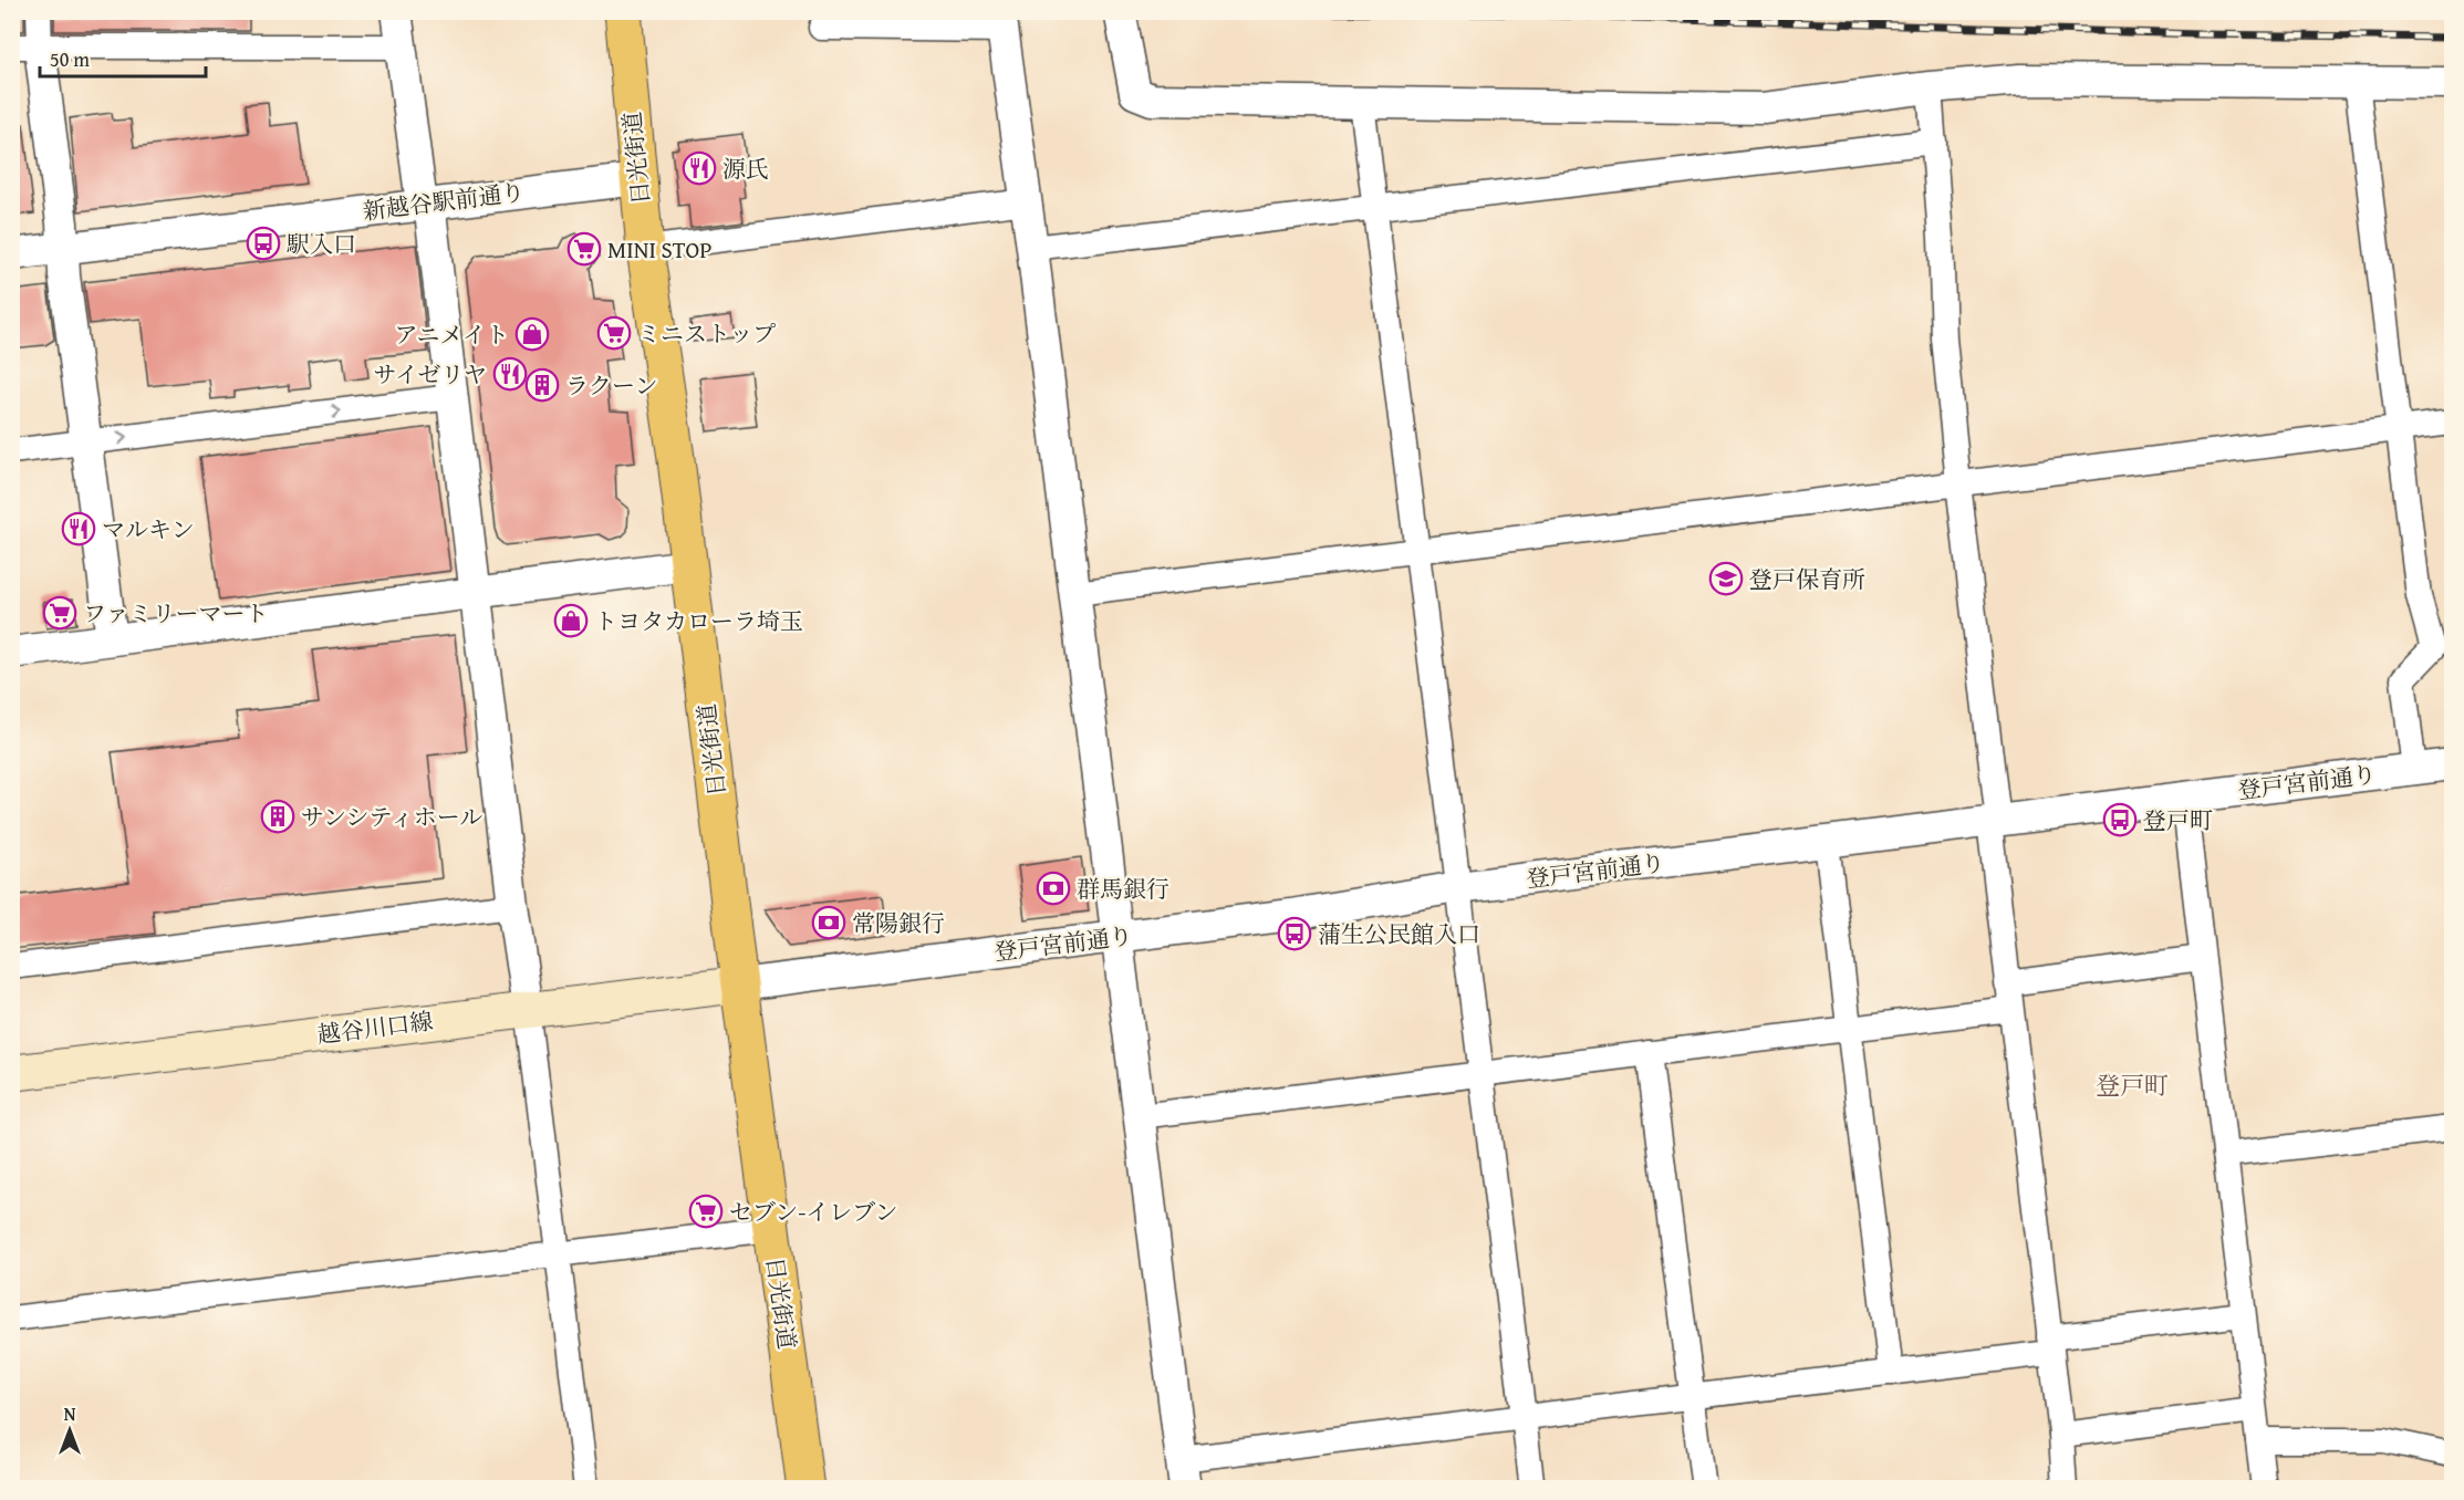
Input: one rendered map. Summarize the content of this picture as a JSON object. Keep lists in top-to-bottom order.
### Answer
{
  "streets": {
    "main road": ["日光街道", "越谷川口線"],
    "street": ["新越谷駅前通り", "登戸宮前通り"]
  },
  "crossings": [
    ["日光街道", "新越谷駅前通り"],
    ["日光街道", "登戸宮前通り"],
    ["日光街道", "越谷川口線"],
    ["登戸宮前通り", "越谷川口線"]
  ],
  "districts": ["登戸町"],
  "places": {
    "restaurant": ["源氏", "サイゼリヤ", "マルキン"],
    "bus stop": ["駅入口", "登戸町", "蒲生公民館入口"],
    "supermarket": [
      "MINI STOP",
      "ミニストップ",
      "ファミリーマート",
      "セブン-イレブン"
    ],
    "shop": ["アニメイト", "トヨタカローラ埼玉"],
    "building": ["ラクーン", "サンシティホール"],
    "school or university": ["登戸保育所"],
    "bank": ["群馬銀行", "常陽銀行"]
  },
  "scale_bar": "50 m",
  "north": "top"
}
